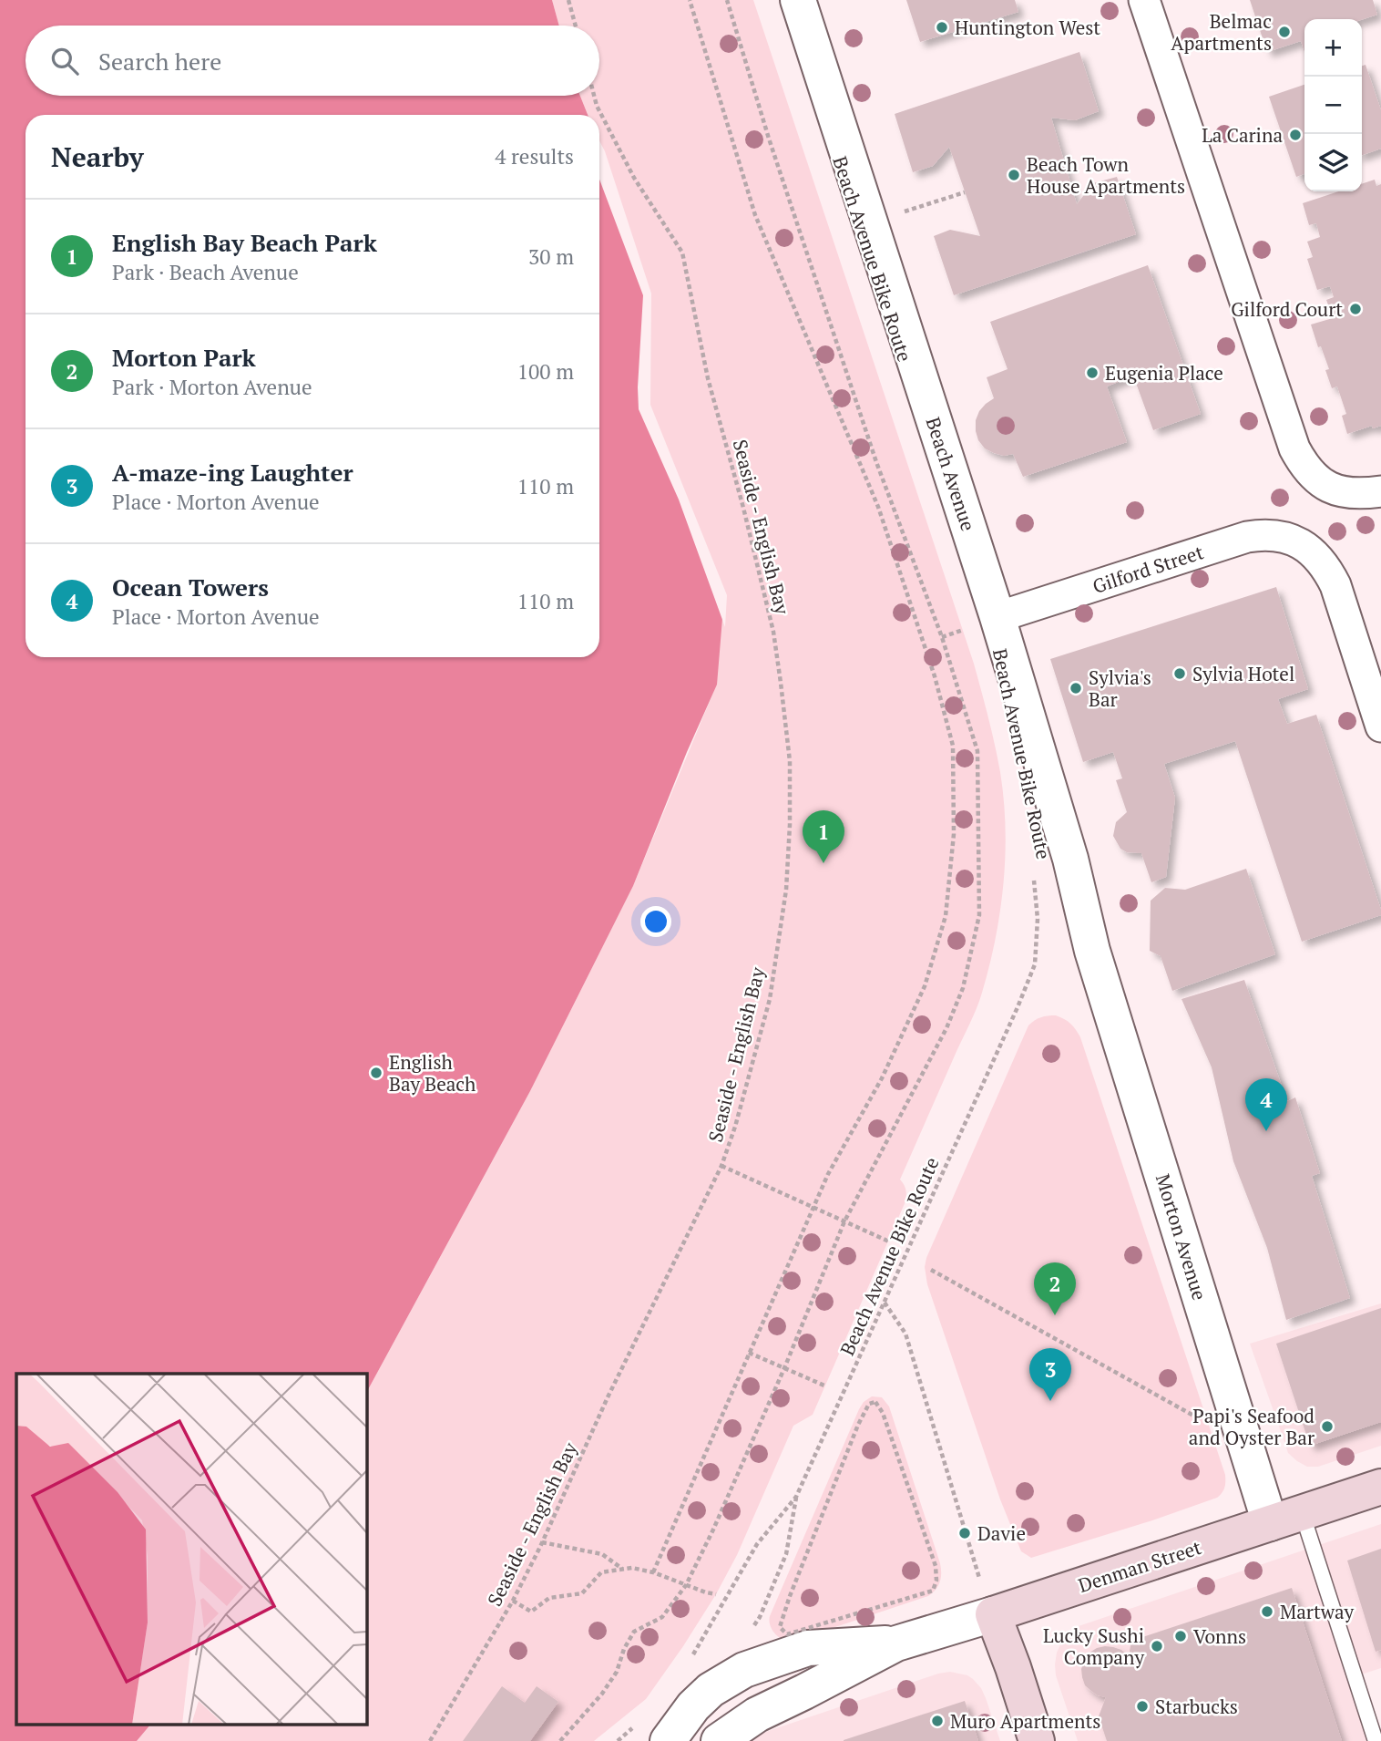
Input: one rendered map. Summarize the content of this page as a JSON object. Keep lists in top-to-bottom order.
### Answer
{
  "streets": {
    "main road": ["Denman Street"],
    "street": ["Beach Avenue", "Gilford Street", "Morton Avenue"],
    "path": ["Beach Avenue Bike Route", "Seaside - English Bay"]
  },
  "crossings": [
    ["Beach Avenue", "Gilford Street"],
    ["Beach Avenue", "Morton Avenue"],
    ["Morton Avenue", "Denman Street"]
  ],
  "places": [
    "Huntington West",
    "Belmac Apartments",
    "La Carina",
    "Beach Town House Apartments",
    "Gilford Court",
    "Eugenia Place",
    "Sylvia Hotel",
    "Sylvia's Bar",
    "English Bay Beach",
    "Papi's Seafood and Oyster Bar",
    "Davie",
    "Martway",
    "Vonns",
    "Lucky Sushi Company",
    "Starbucks",
    "Muro Apartments"
  ],
  "page": {
    "map_buttons": ["+", "−"],
    "search": "Search here",
    "heading": ["Nearby", "4 results"],
    "list": [
      {
        "mark": "1",
        "name": "English Bay Beach Park",
        "note": "Park · Beach Avenue",
        "value": "30 m"
      },
      {
        "mark": "2",
        "name": "Morton Park",
        "note": "Park · Morton Avenue",
        "value": "100 m"
      },
      {
        "mark": "3",
        "name": "A-maze-ing Laughter",
        "note": "Place · Morton Avenue",
        "value": "110 m"
      },
      {
        "mark": "4",
        "name": "Ocean Towers",
        "note": "Place · Morton Avenue",
        "value": "110 m"
      }
    ],
    "pins": [
      "1",
      "4",
      "2",
      "3"
    ]
  }
}
